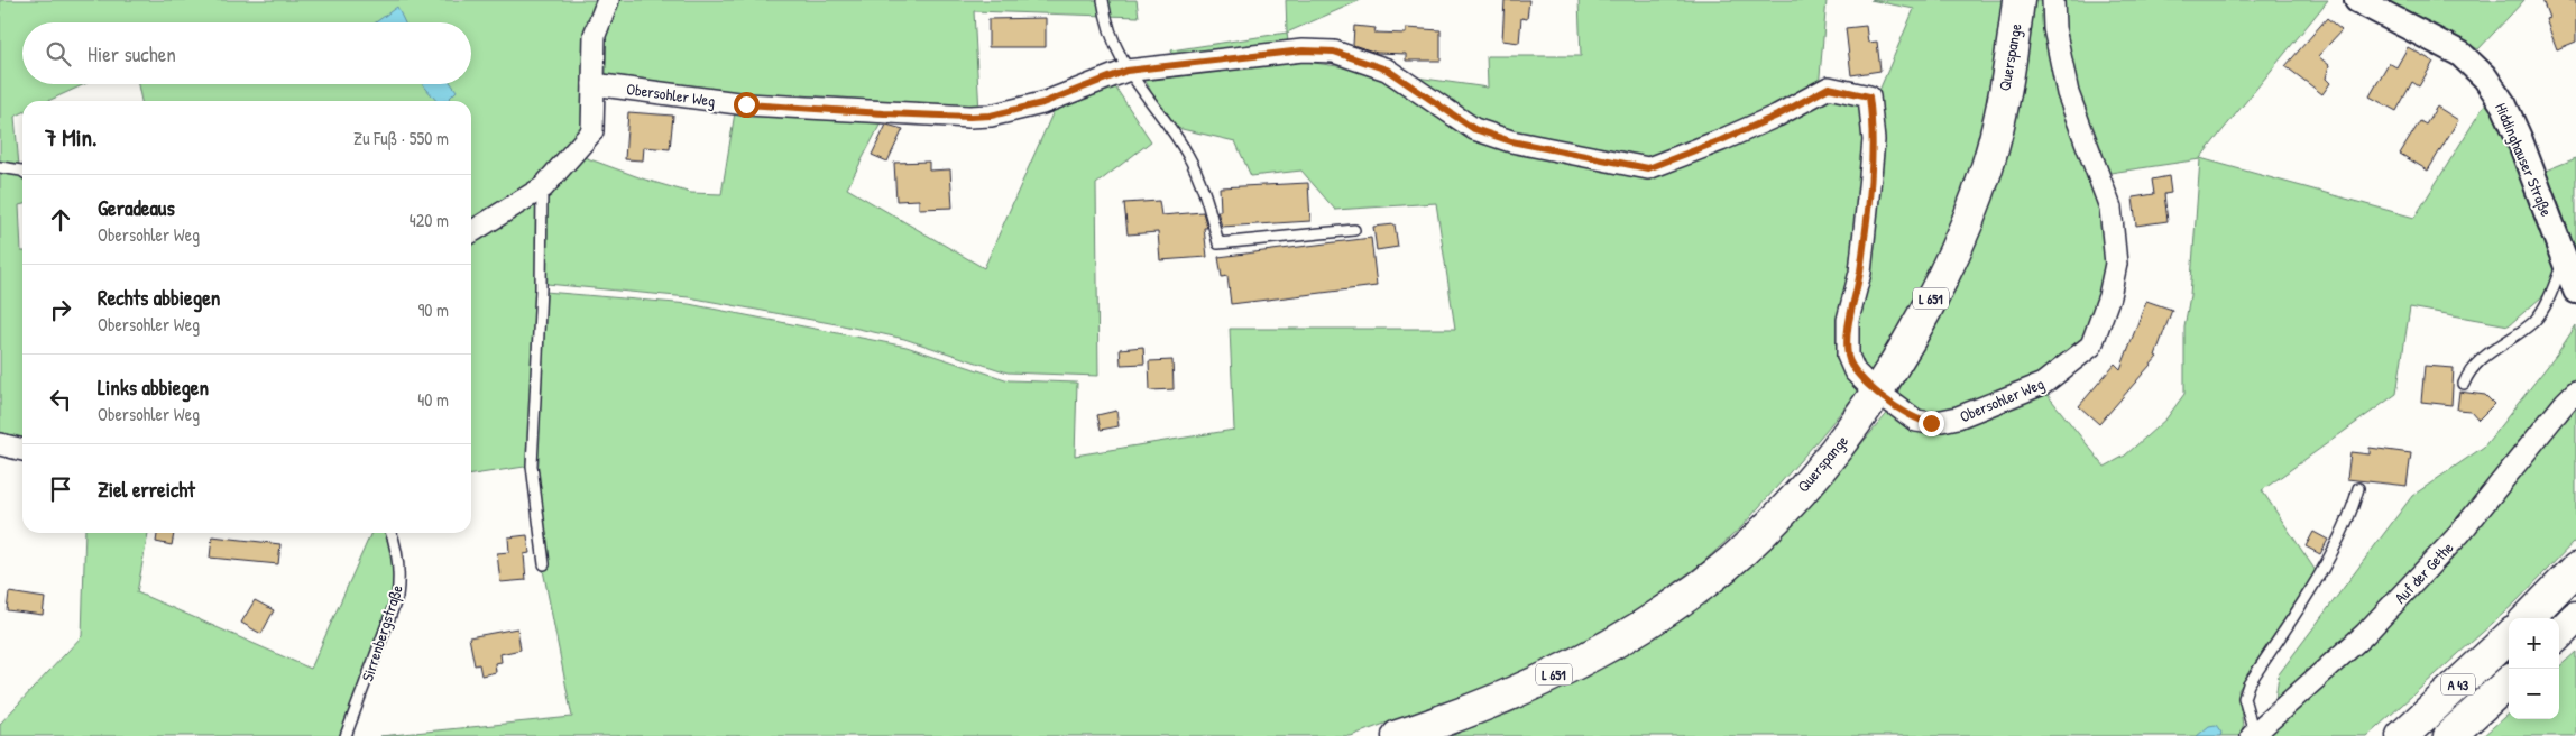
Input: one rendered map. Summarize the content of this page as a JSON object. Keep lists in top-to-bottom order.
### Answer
{
  "streets": {
    "main road": ["Querspange", "L 651", "A 43"],
    "street": ["Obersohler Weg", "Hiddinghauser Straße", "Auf der Gethe"],
    "lane": ["Sirrenbergstraße"]
  },
  "crossings": [
    ["Querspange", "Obersohler Weg"]
  ],
  "page": {
    "search": "Hier suchen",
    "heading": ["7 Min.", "Zu Fuß · 550 m"],
    "list": [
      ["Geradeaus", "Obersohler Weg", "420 m"],
      ["Rechts abbiegen", "Obersohler Weg", "90 m"],
      ["Links abbiegen", "Obersohler Weg", "40 m"],
      "Ziel erreicht"
    ],
    "map_buttons": ["+", "−"]
  }
}
